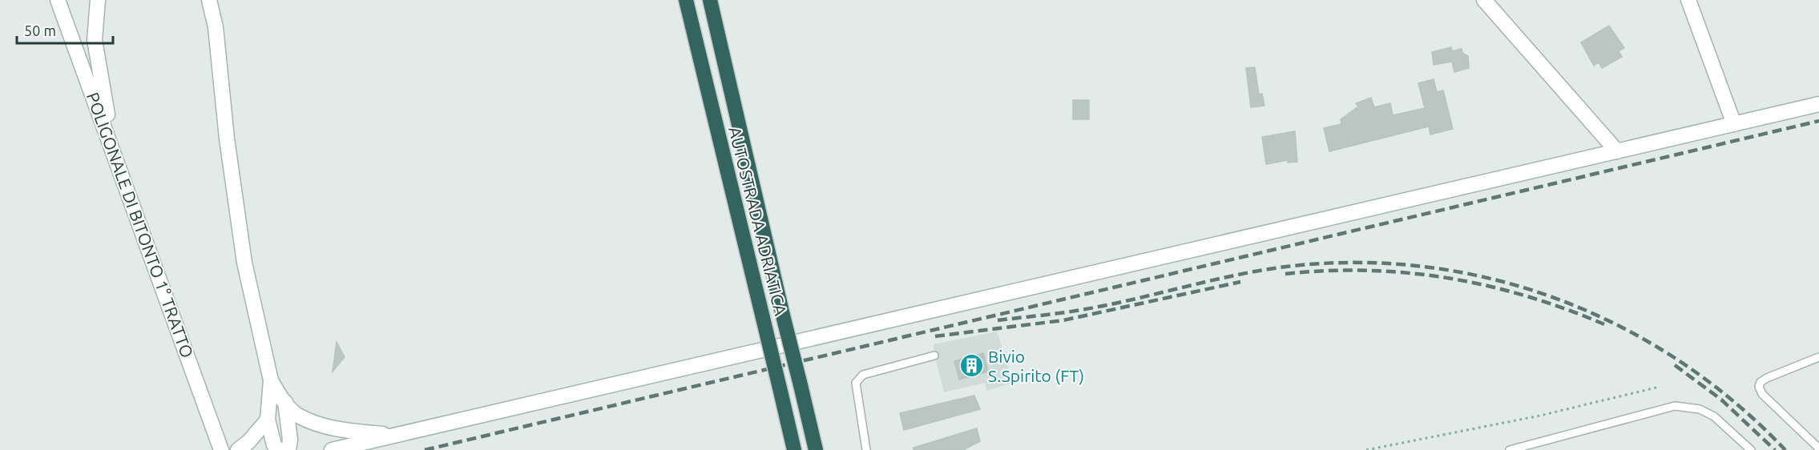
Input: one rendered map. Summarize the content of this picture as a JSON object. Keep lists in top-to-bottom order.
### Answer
{
  "streets": {
    "highway": ["AUTOSTRADA ADRIATICA"],
    "main road": ["POLIGONALE DI BITONTO 1° TRATTO"]
  },
  "places": {
    "building": ["Bivio S.Spirito (FT)"]
  },
  "scale_bar": "50 m"
}
